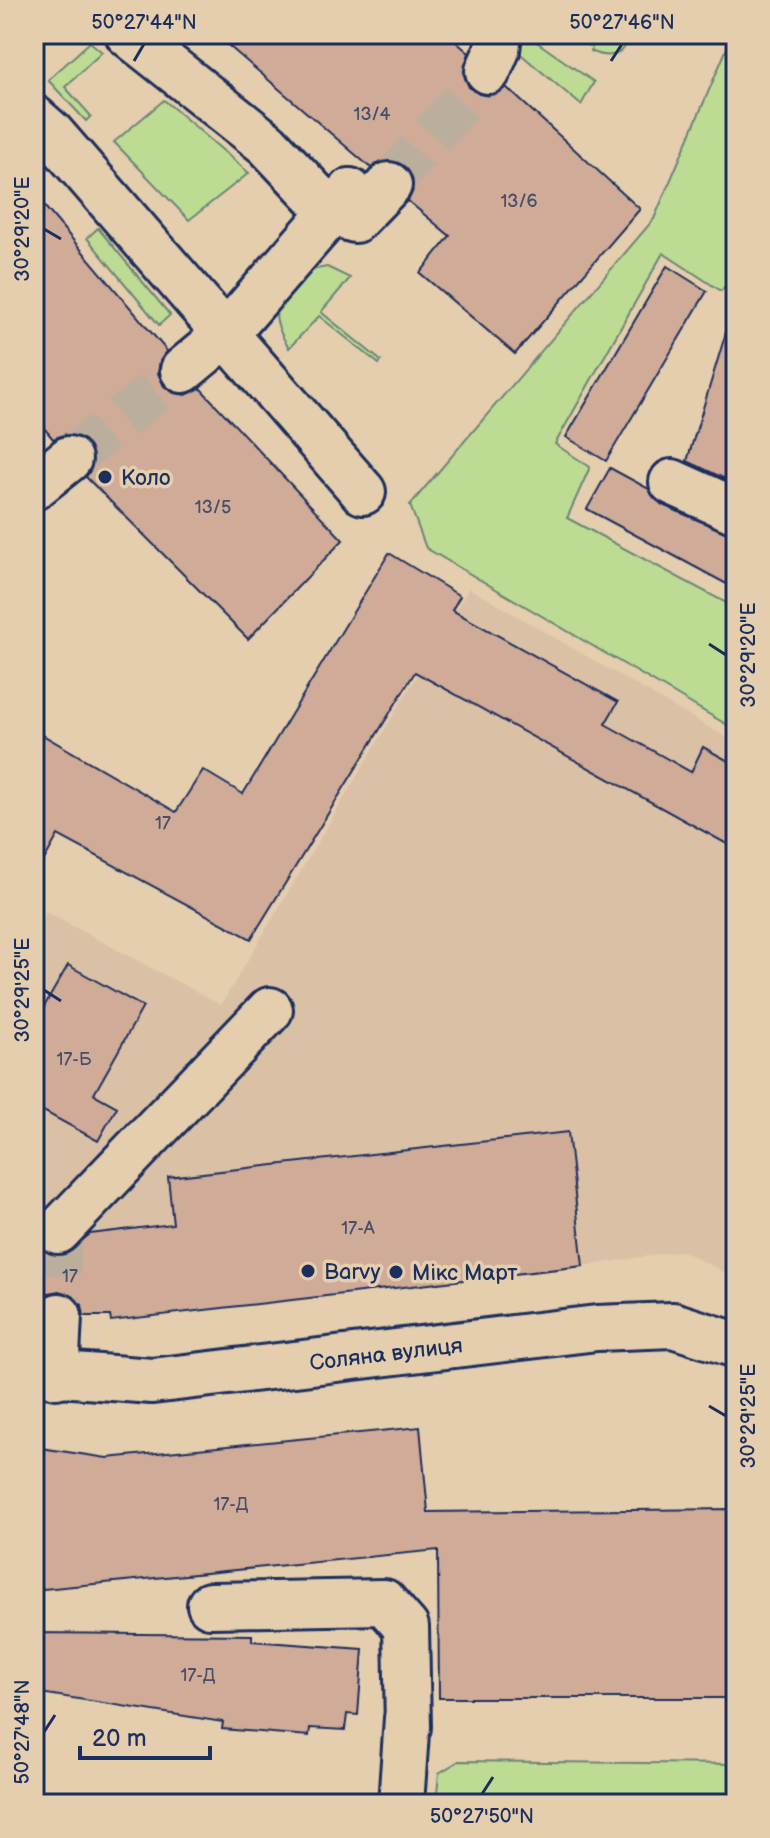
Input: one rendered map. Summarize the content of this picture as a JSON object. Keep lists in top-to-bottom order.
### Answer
{
  "streets": {
    "lane": ["Соляна вулиця"]
  },
  "places": ["Коло", "Barvy", "Мікс Март"],
  "house_numbers": [
    "13/4",
    "13/6",
    "13/5",
    "17",
    "17-Б",
    "17-А",
    "17",
    "17-Д",
    "17-Д"
  ],
  "scale_bar": "20 m",
  "coordinates": [
    "50°27'44\"N",
    "50°27'46\"N",
    "30°29'20\"E",
    "30°29'25\"E",
    "50°27'48\"N",
    "50°27'50\"N"
  ]
}
